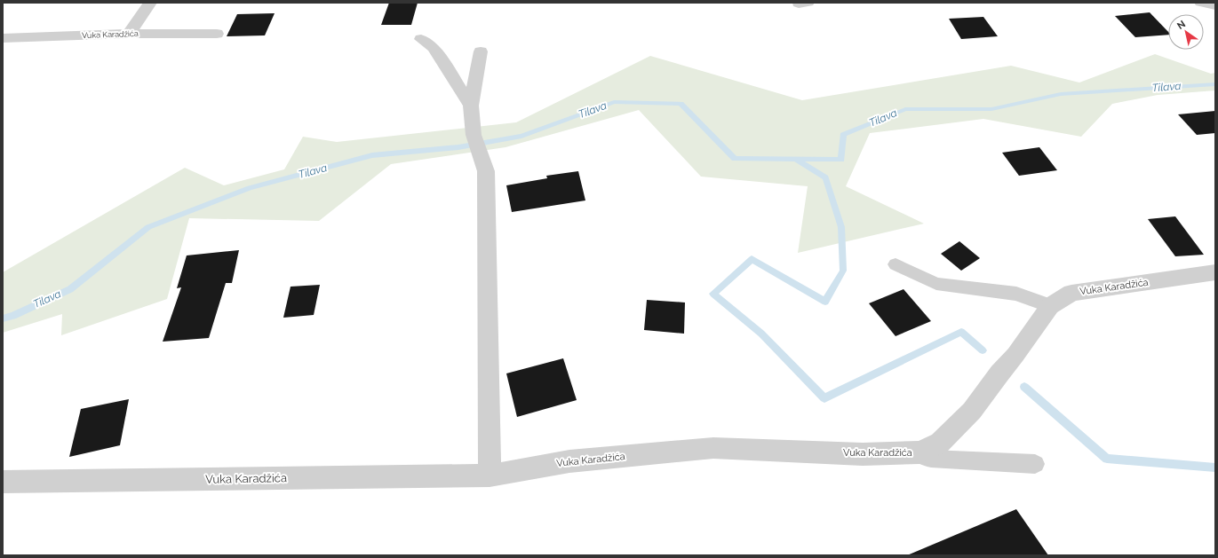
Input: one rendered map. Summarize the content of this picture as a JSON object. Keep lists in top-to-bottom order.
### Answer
{
  "streets": {
    "street": ["Vuka Karadžića"]
  },
  "water": ["Tilava"],
  "north": "top left"
}
